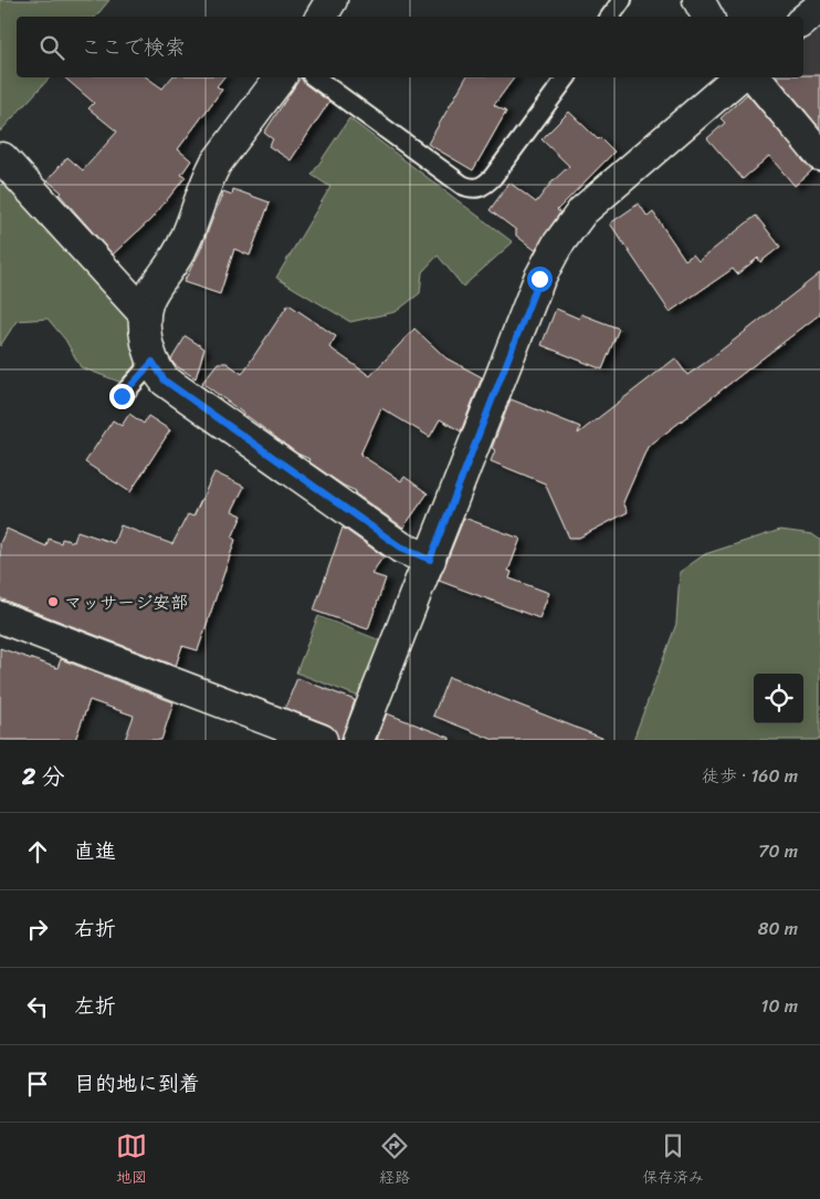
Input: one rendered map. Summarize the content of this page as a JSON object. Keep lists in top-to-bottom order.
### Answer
{
  "places": ["マッサージ安部"],
  "page": {
    "search": "ここで検索",
    "heading": ["2 分", "徒歩 · 160 m"],
    "list": [
      ["直進", "70 m"],
      ["右折", "80 m"],
      ["左折", "10 m"],
      "目的地に到着"
    ],
    "nav": ["地図", "経路", "保存済み"]
  }
}
